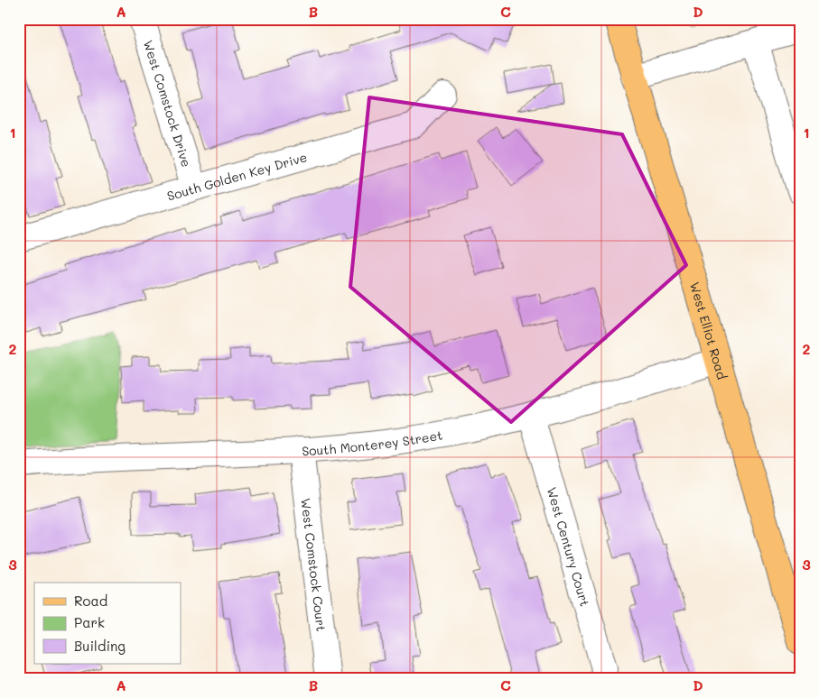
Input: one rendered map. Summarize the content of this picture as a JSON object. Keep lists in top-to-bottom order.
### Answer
{
  "streets": {
    "main road": ["West Elliot Road"],
    "street": [
      "West Comstock Drive",
      "South Golden Key Drive",
      "South Monterey Street",
      "West Century Court",
      "West Comstock Court"
    ]
  },
  "crossings": [
    ["West Comstock Drive", "South Golden Key Drive"],
    ["West Elliot Road", "South Monterey Street"],
    ["South Monterey Street", "West Century Court"],
    ["South Monterey Street", "West Comstock Court"]
  ],
  "legend": ["Road", "Park", "Building"],
  "grid": {
    "columns": [
      "A",
      "B",
      "C",
      "D"
    ],
    "rows": ["1", "2", "3"]
  }
}
